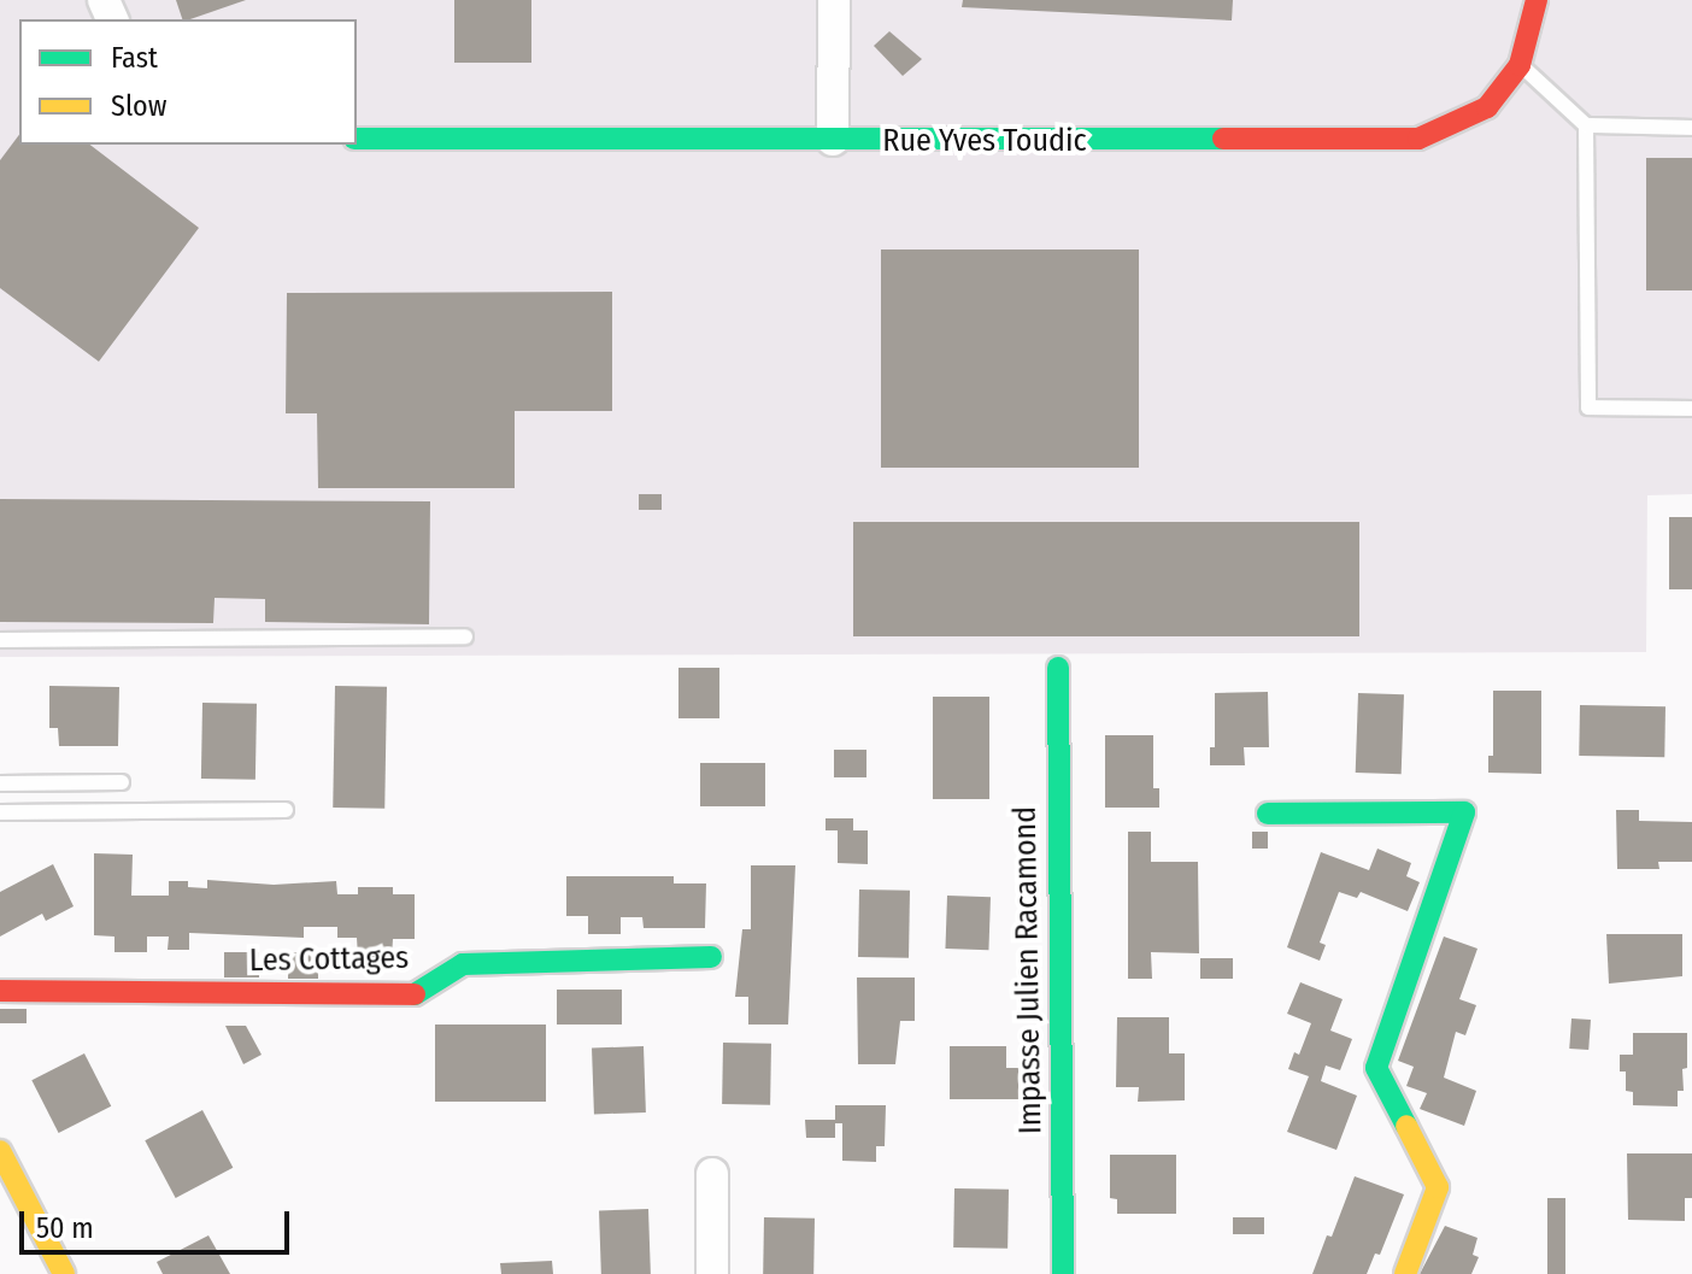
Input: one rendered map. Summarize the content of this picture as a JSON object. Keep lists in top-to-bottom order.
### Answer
{
  "streets": {
    "street": ["Rue Yves Toudic", "Les Cottages", "Impasse Julien Racamond"]
  },
  "legend": ["Fast", "Slow"],
  "scale_bar": "50 m"
}
